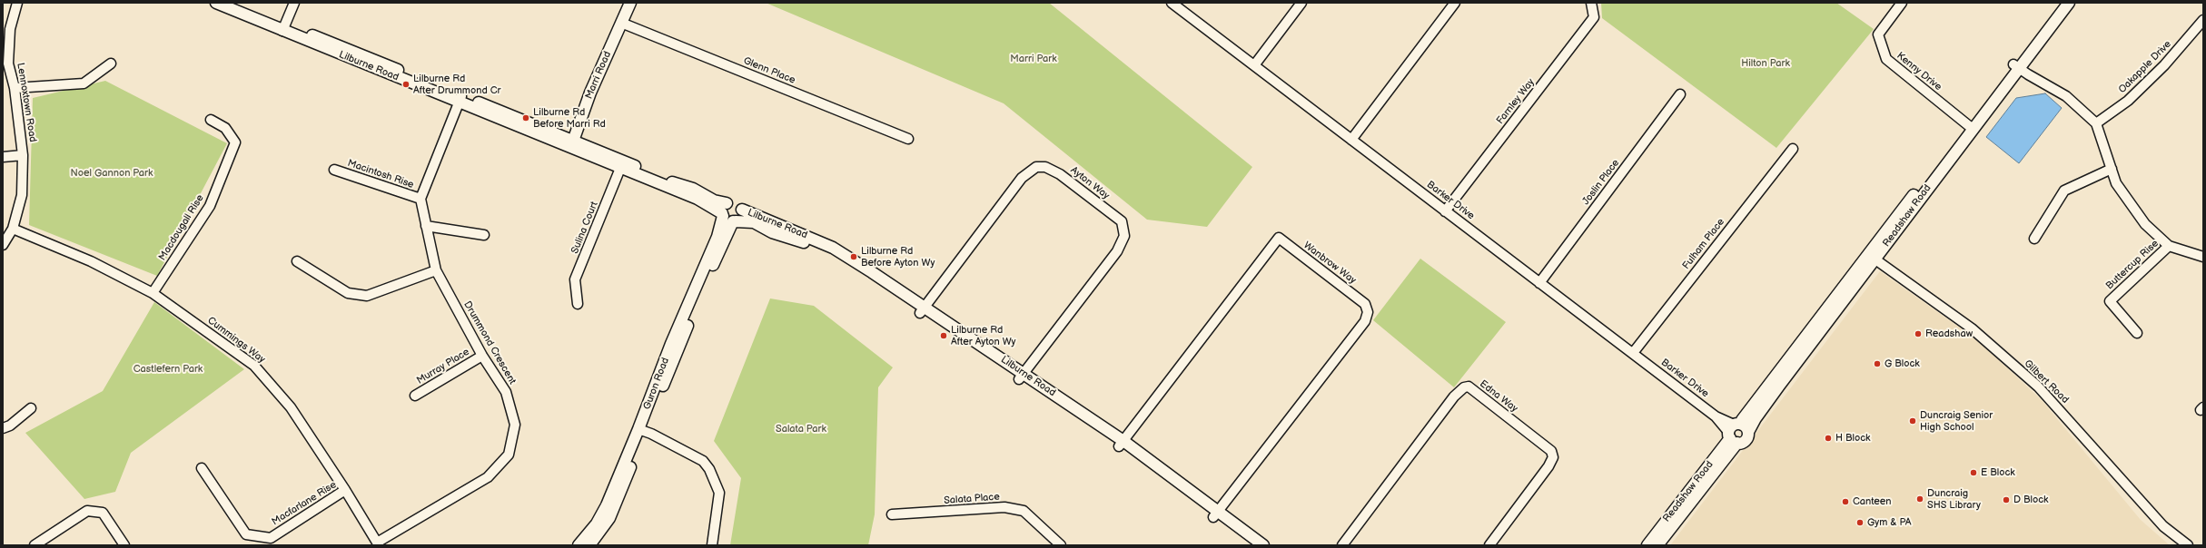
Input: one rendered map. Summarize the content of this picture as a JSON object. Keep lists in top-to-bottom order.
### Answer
{
  "streets": {
    "street": [
      "Lilburne Road",
      "Oakapple Drive",
      "Glenn Place",
      "Kenny Drive",
      "Marri Road",
      "Farnley Way",
      "Lennoxtown Road",
      "Macintosh Rise",
      "Joslin Place",
      "Ayton Way",
      "Barker Drive",
      "Readshaw Road",
      "Macdougall Rise",
      "Sulina Court",
      "Fulham Place",
      "Wanbrow Way",
      "Buttercup Rise",
      "Cummings Way",
      "Drummond Crescent",
      "Murray Place",
      "Gilbert Road",
      "Guron Road",
      "Edna Way",
      "Salata Place",
      "Macfarlane Rise"
    ]
  },
  "crossings": [
    ["Lilburne Road", "Marri Road"],
    ["Lilburne Road", "Ayton Way"],
    ["Lilburne Road", "Sulina Court"],
    ["Lilburne Road", "Wanbrow Way"],
    ["Lilburne Road", "Guron Road"],
    ["Glenn Place", "Marri Road"],
    ["Kenny Drive", "Readshaw Road"],
    ["Farnley Way", "Barker Drive"],
    ["Lennoxtown Road", "Cummings Way"],
    ["Macintosh Rise", "Drummond Crescent"],
    ["Joslin Place", "Barker Drive"],
    ["Barker Drive", "Readshaw Road"],
    ["Barker Drive", "Fulham Place"],
    ["Readshaw Road", "Gilbert Road"],
    ["Macdougall Rise", "Cummings Way"],
    ["Cummings Way", "Drummond Crescent"],
    ["Cummings Way", "Macfarlane Rise"],
    ["Drummond Crescent", "Murray Place"]
  ],
  "parks": [
    "Marri Park",
    "Hilton Park",
    "Noel Gannon Park",
    "Castlefern Park",
    "Salata Park"
  ],
  "places": [
    "Lilburne Rd After Drummond Cr",
    "Lilburne Rd Before Marri Rd",
    "Lilburne Rd Before Ayton Wy",
    "Readshaw",
    "Lilburne Rd After Ayton Wy",
    "G Block",
    "Duncraig Senior High School",
    "H Block",
    "E Block",
    "Duncraig SHS Library",
    "D Block",
    "Canteen",
    "Gym & PA"
  ]
}
